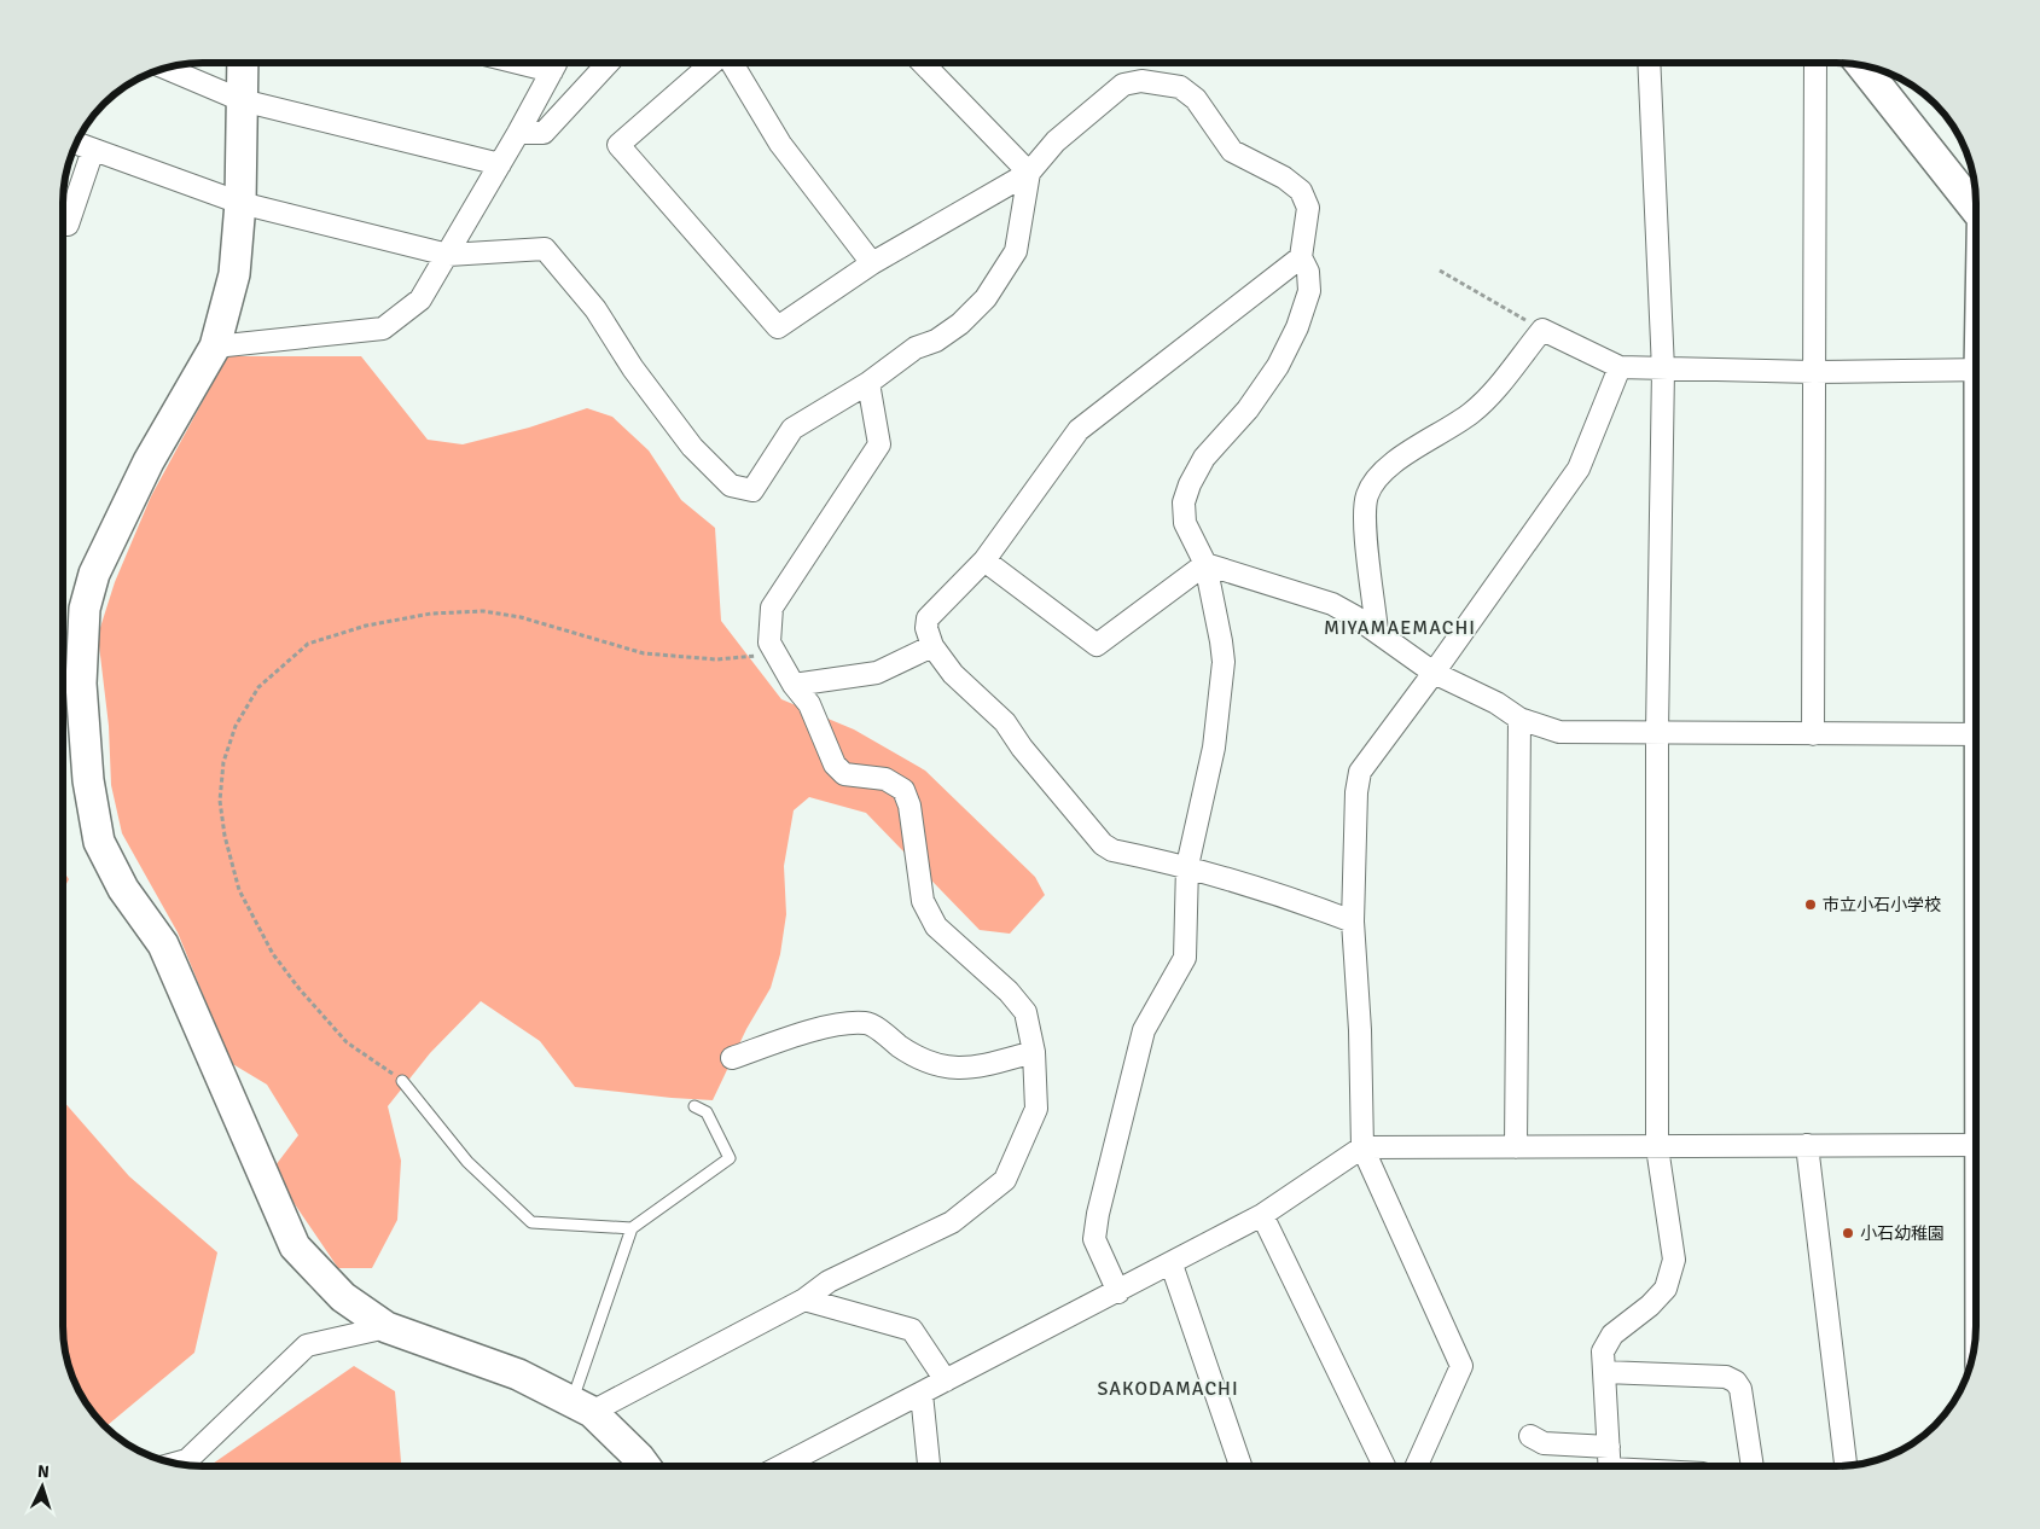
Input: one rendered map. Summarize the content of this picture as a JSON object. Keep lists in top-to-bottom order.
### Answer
{
  "districts": ["MIYAMAEMACHI", "SAKODAMACHI"],
  "places": ["市立小石小学校", "小石幼稚園"],
  "north": "top"
}
